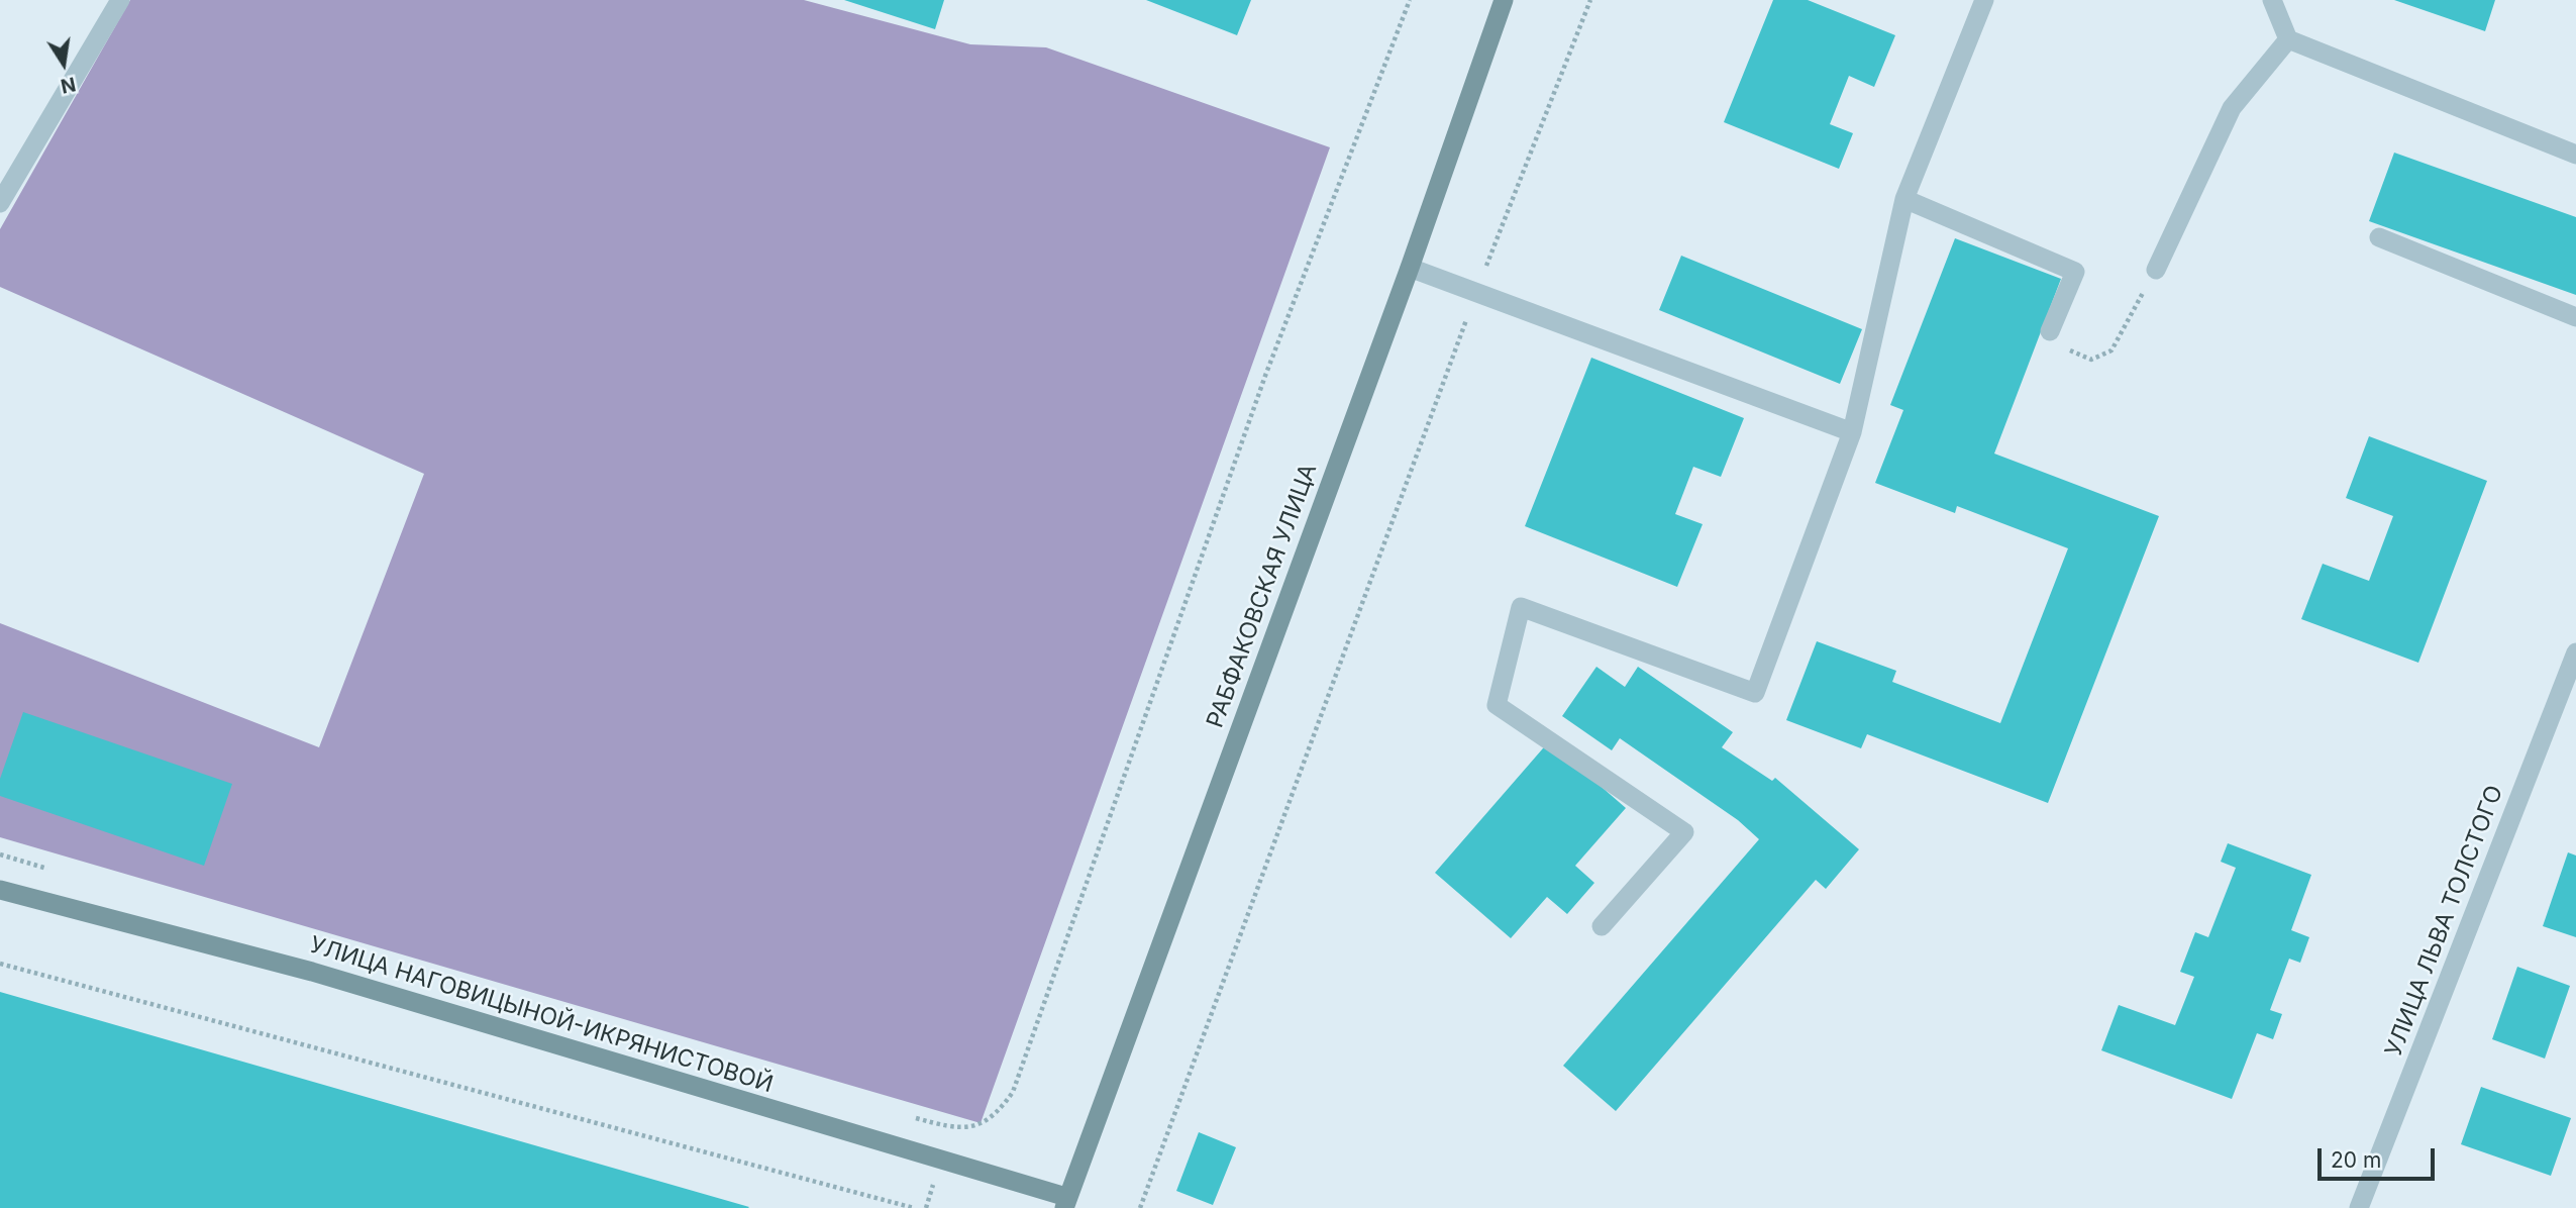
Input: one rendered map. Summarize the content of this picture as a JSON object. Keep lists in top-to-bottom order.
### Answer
{
  "streets": {
    "main road": ["РАБФАКОВСКАЯ УЛИЦА", "УЛИЦА НАГОВИЦЫНОЙ-ИКРЯНИСТОВОЙ"],
    "street": ["УЛИЦА ЛЬВА ТОЛСТОГО"]
  },
  "crossings": [
    ["РАБФАКОВСКАЯ УЛИЦА", "УЛИЦА НАГОВИЦЫНОЙ-ИКРЯНИСТОВОЙ"]
  ],
  "scale_bar": "20 m",
  "north": "bottom"
}
